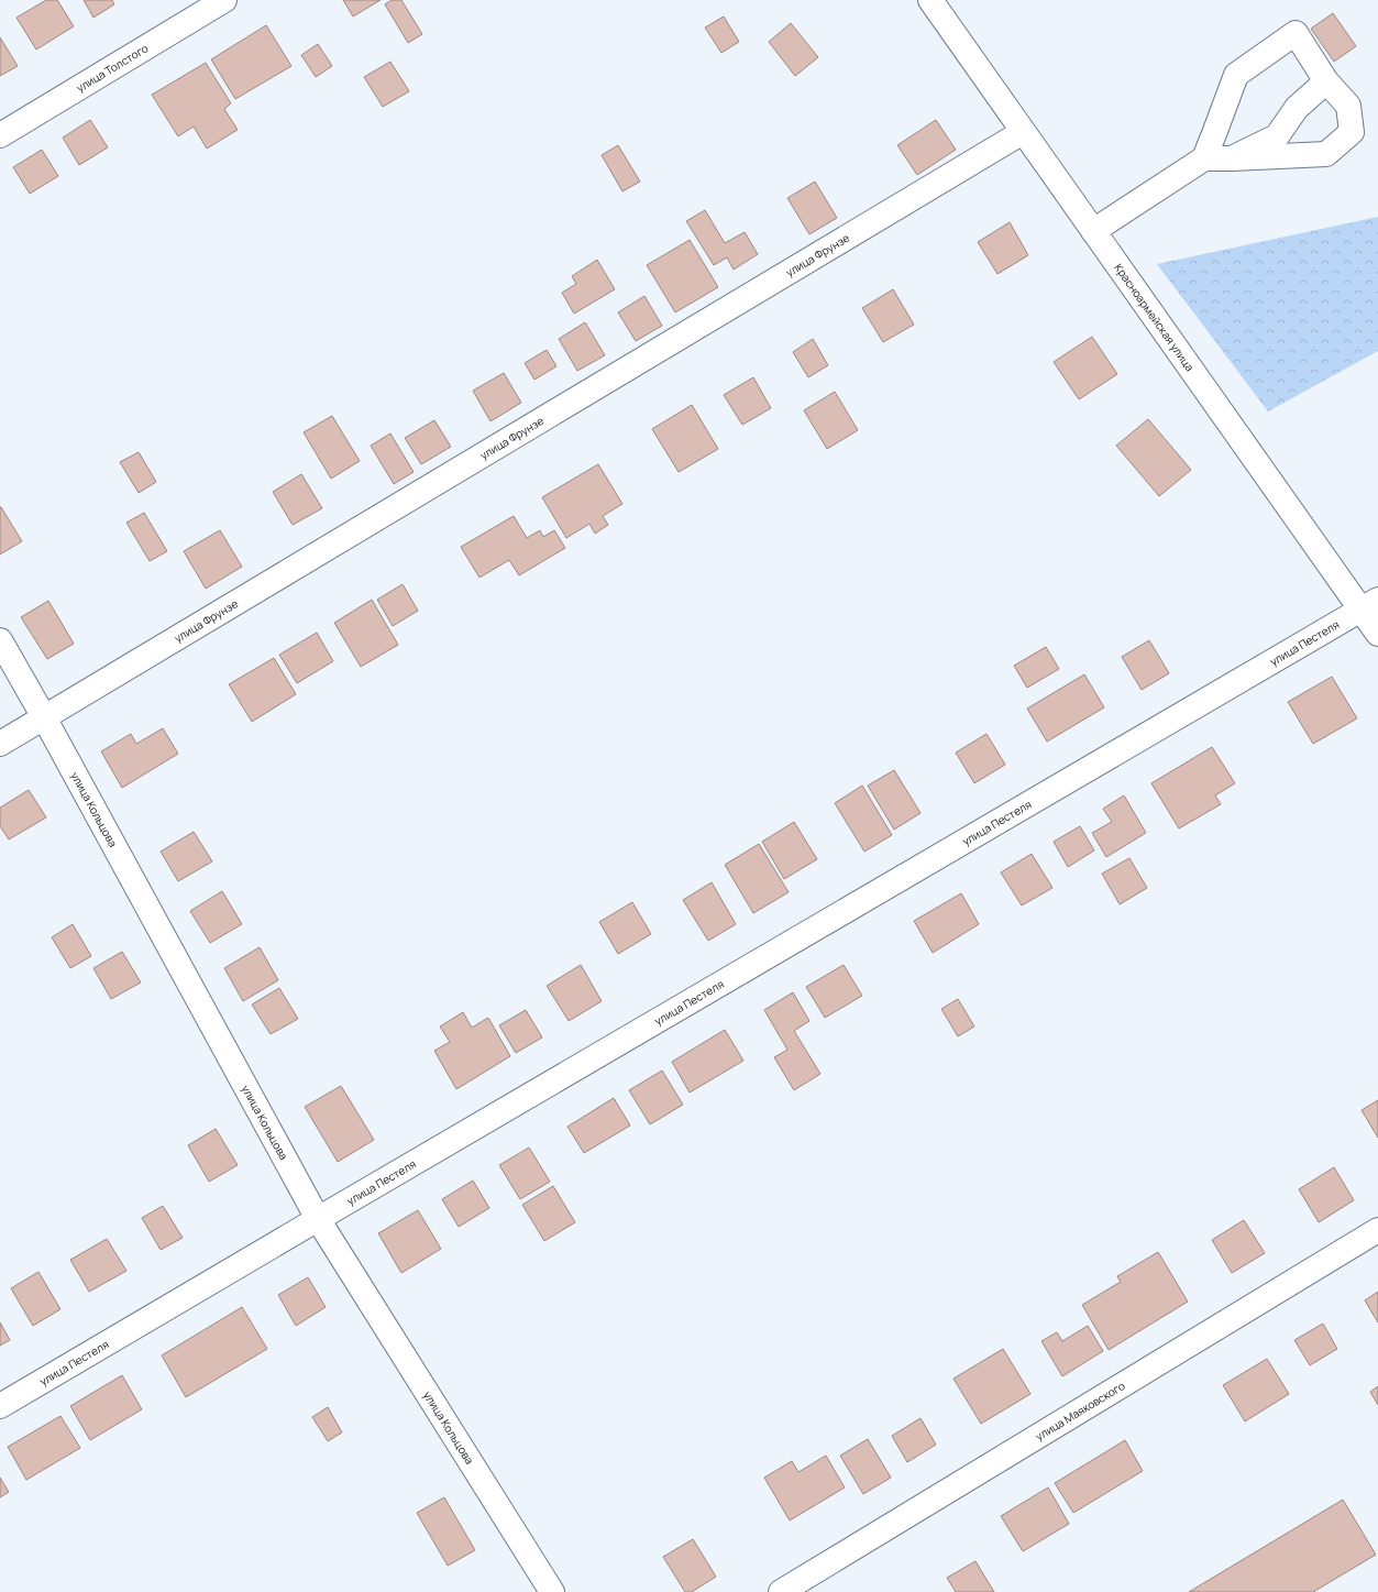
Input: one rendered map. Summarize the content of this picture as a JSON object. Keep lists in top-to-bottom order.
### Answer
{
  "streets": {
    "street": [
      "улица Толстого",
      "улица Фрунзе",
      "Красноармейская улица",
      "улица Пестеля",
      "улица Кольцова",
      "улица Маяковского"
    ]
  },
  "crossings": [
    ["улица Фрунзе", "Красноармейская улица"],
    ["улица Фрунзе", "улица Кольцова"],
    ["Красноармейская улица", "улица Пестеля"],
    ["улица Пестеля", "улица Кольцова"]
  ]
}
